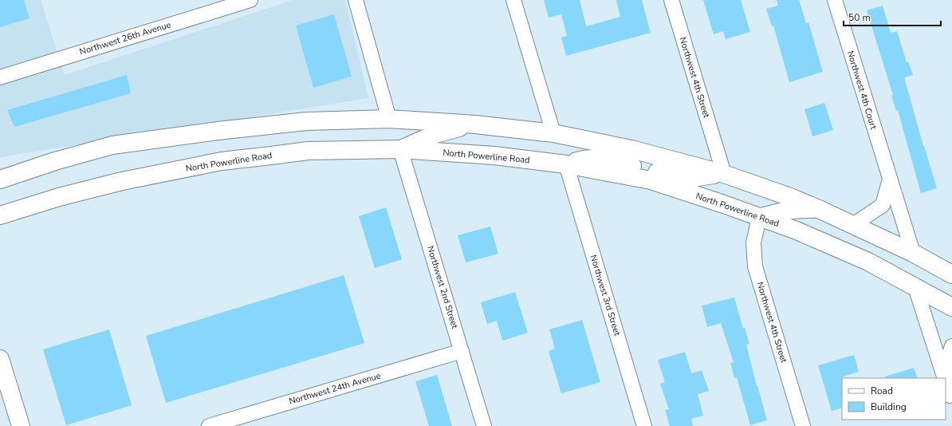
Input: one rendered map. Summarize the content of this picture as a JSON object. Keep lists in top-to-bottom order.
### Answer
{
  "streets": {
    "main road": ["North Powerline Road"],
    "street": [
      "Northwest 26th Avenue",
      "Northwest 4th Street",
      "Northwest 4th Court",
      "Northwest 2nd Street",
      "Northwest 3rd Street",
      "Northwest 24th Avenue"
    ]
  },
  "crossings": [
    ["Northwest 4th Street", "North Powerline Road"],
    ["North Powerline Road", "Northwest 2nd Street"],
    ["North Powerline Road", "Northwest 3rd Street"],
    ["Northwest 2nd Street", "Northwest 24th Avenue"]
  ],
  "legend": ["Road", "Building"],
  "scale_bar": "50 m"
}
